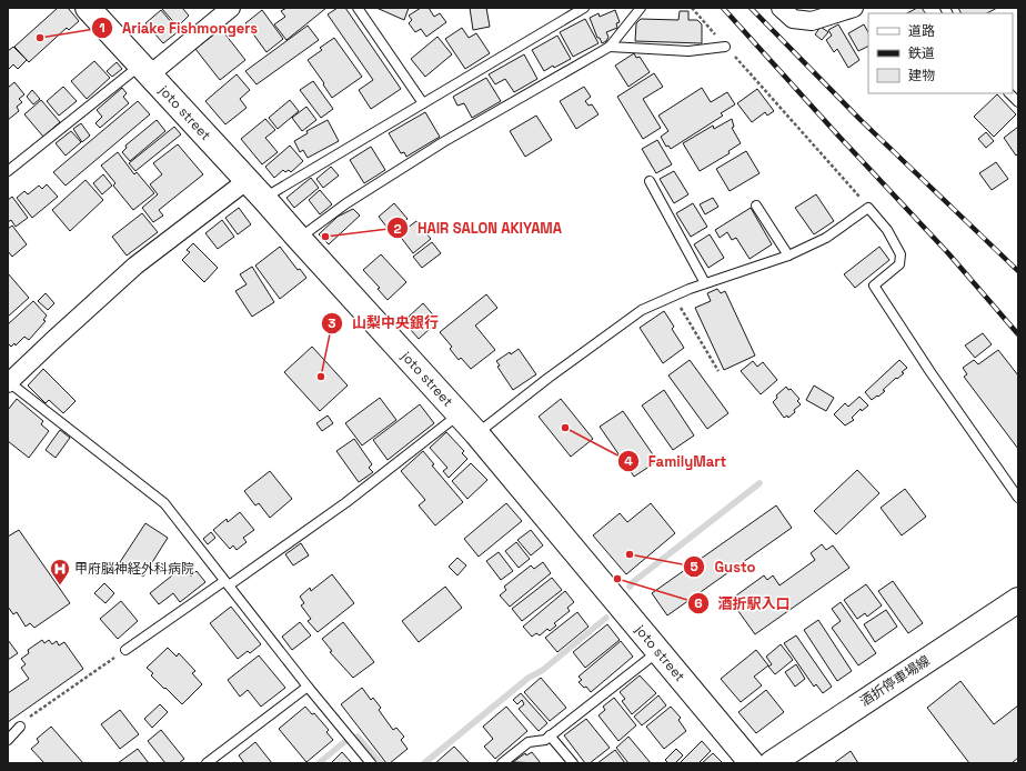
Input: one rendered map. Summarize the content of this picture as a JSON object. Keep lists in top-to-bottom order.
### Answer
{
  "streets": {
    "main road": ["joto street", "酒折停車場線"]
  },
  "places": {
    "other": [
      "Ariake Fishmongers",
      "HAIR SALON AKIYAMA",
      "山梨中央銀行",
      "FamilyMart",
      "Gusto",
      "酒折駅入口"
    ],
    "hospital": ["甲府脳神経外科病院"]
  },
  "legend": ["道路", "鉄道", "建物"]
}
